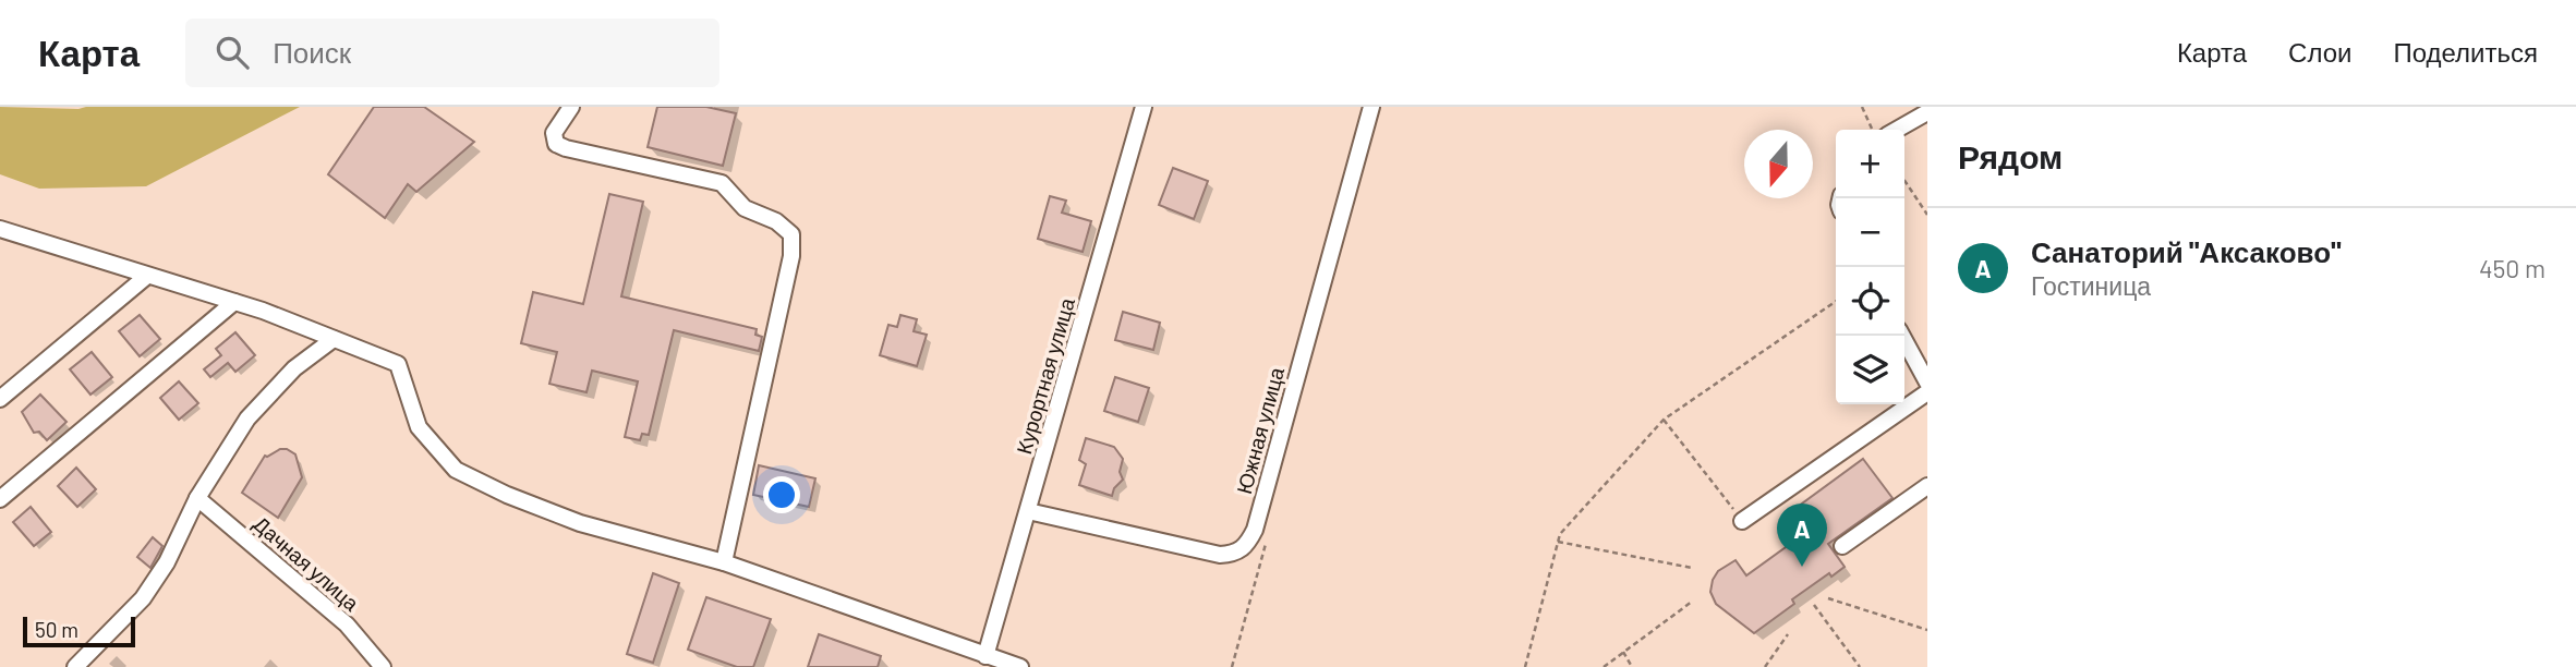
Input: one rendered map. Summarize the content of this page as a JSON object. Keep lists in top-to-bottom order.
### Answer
{
  "streets": {
    "street": ["Курортная улица", "Южная улица", "Дачная улица"]
  },
  "crossings": [
    ["Курортная улица", "Южная улица"]
  ],
  "scale_bar": "50 m",
  "north": "bottom",
  "page": {
    "header": "Карта",
    "search": "Поиск",
    "nav": ["Карта", "Слои", "Поделиться"],
    "heading": "Рядом",
    "map_buttons": ["+", "−"],
    "list": [
      {
        "mark": "A",
        "name": "Санаторий \"Аксаково\"",
        "note": "Гостиница",
        "value": "450 m"
      }
    ],
    "pins": "A",
    "scale": "50 m"
  }
}
